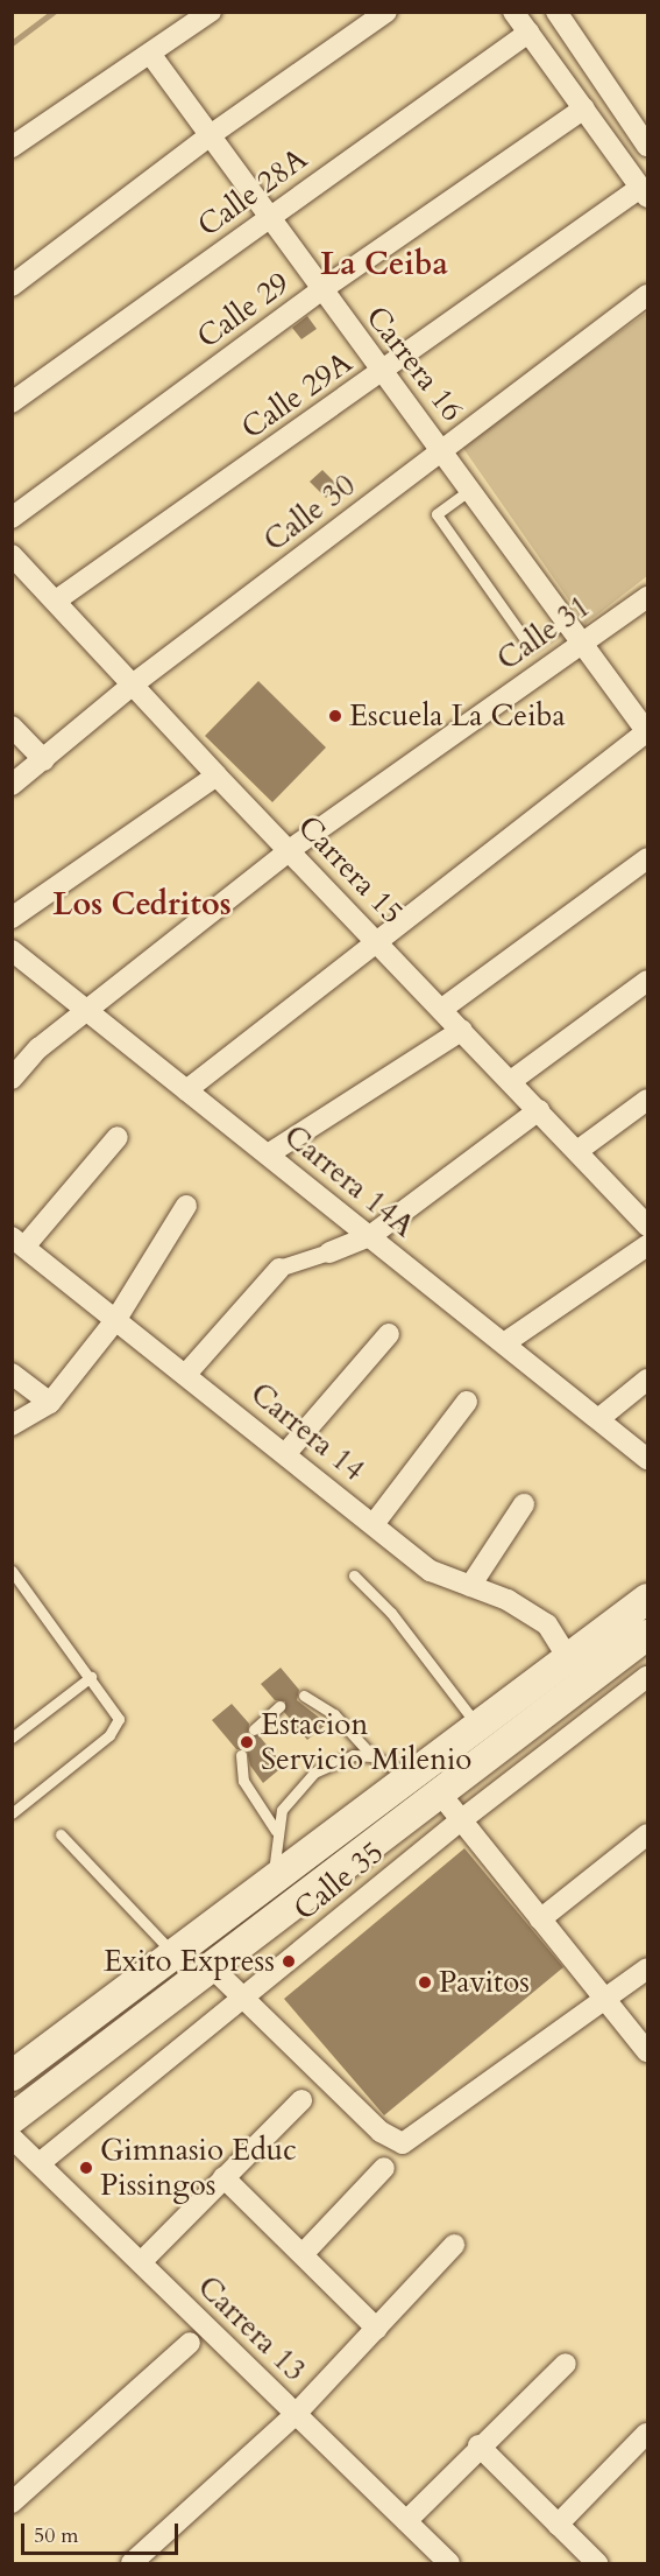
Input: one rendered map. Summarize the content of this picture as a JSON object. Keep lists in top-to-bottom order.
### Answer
{
  "streets": {
    "street": [
      "Calle 28A",
      "Calle 29",
      "Carrera 16",
      "Calle 29A",
      "Calle 30",
      "Calle 31",
      "Carrera 15",
      "Carrera 14A",
      "Carrera 14",
      "Calle 35",
      "Carrera 13"
    ]
  },
  "crossings": [
    ["Calle 28A", "Carrera 16"],
    ["Calle 29", "Carrera 16"],
    ["Carrera 16", "Calle 29A"],
    ["Carrera 16", "Calle 30"],
    ["Carrera 16", "Calle 31"],
    ["Calle 29A", "Carrera 15"],
    ["Calle 30", "Carrera 15"],
    ["Calle 31", "Carrera 15"],
    ["Calle 31", "Carrera 14A"],
    ["Calle 35", "Carrera 13"]
  ],
  "districts": ["La Ceiba", "Los Cedritos"],
  "places": [
    "Escuela La Ceiba",
    "Estacion Servicio Milenio",
    "Exito Express",
    "Pavitos",
    "Gimnasio Educ Pissingos"
  ],
  "scale_bar": "50 m"
}
